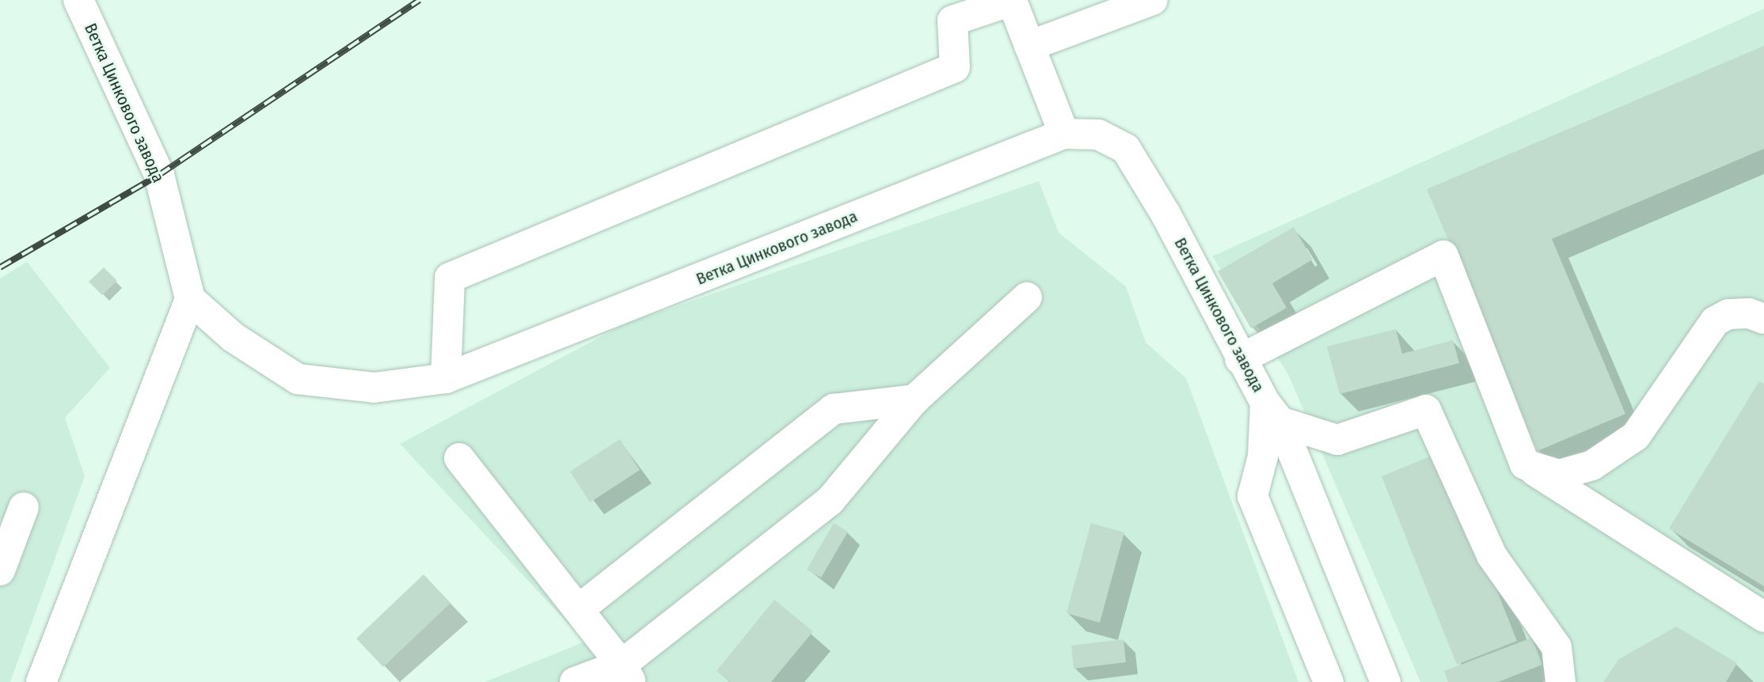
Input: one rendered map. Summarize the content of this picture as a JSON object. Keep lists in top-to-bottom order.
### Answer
{
  "streets": {
    "street": ["Ветка Цинкового завода"]
  }
}
